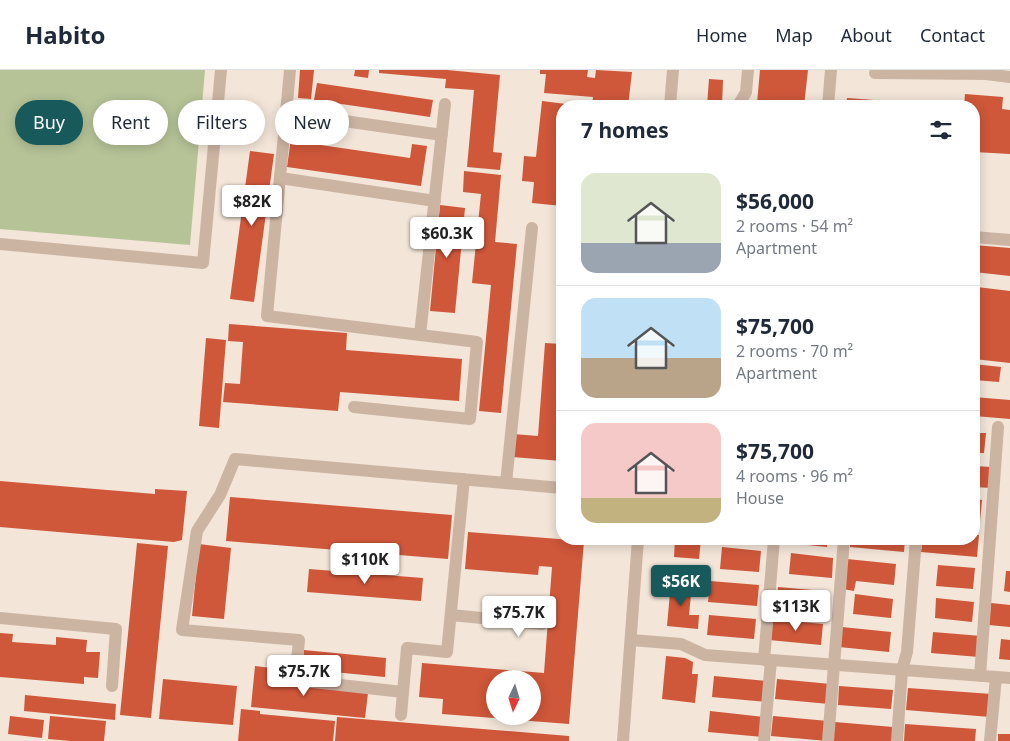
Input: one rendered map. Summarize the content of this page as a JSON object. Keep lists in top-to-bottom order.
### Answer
{
  "north": "bottom",
  "page": {
    "header": "Habito",
    "nav": [
      "Home",
      "Map",
      "About",
      "Contact"
    ],
    "chip": [
      "Buy",
      "Rent",
      "Filters",
      "New"
    ],
    "heading": "7 homes",
    "list": [
      {
        "name": "$56,000",
        "note": "2 rooms · 54 m² · Apartment"
      },
      {
        "name": "$75,700",
        "note": "2 rooms · 70 m² · Apartment"
      },
      {
        "name": "$75,700",
        "note": "4 rooms · 96 m² · House"
      }
    ],
    "price": [
      "$82K",
      "$60.3K",
      "$110K",
      "$56K",
      "$113K",
      "$75.7K",
      "$75.7K"
    ]
  }
}
